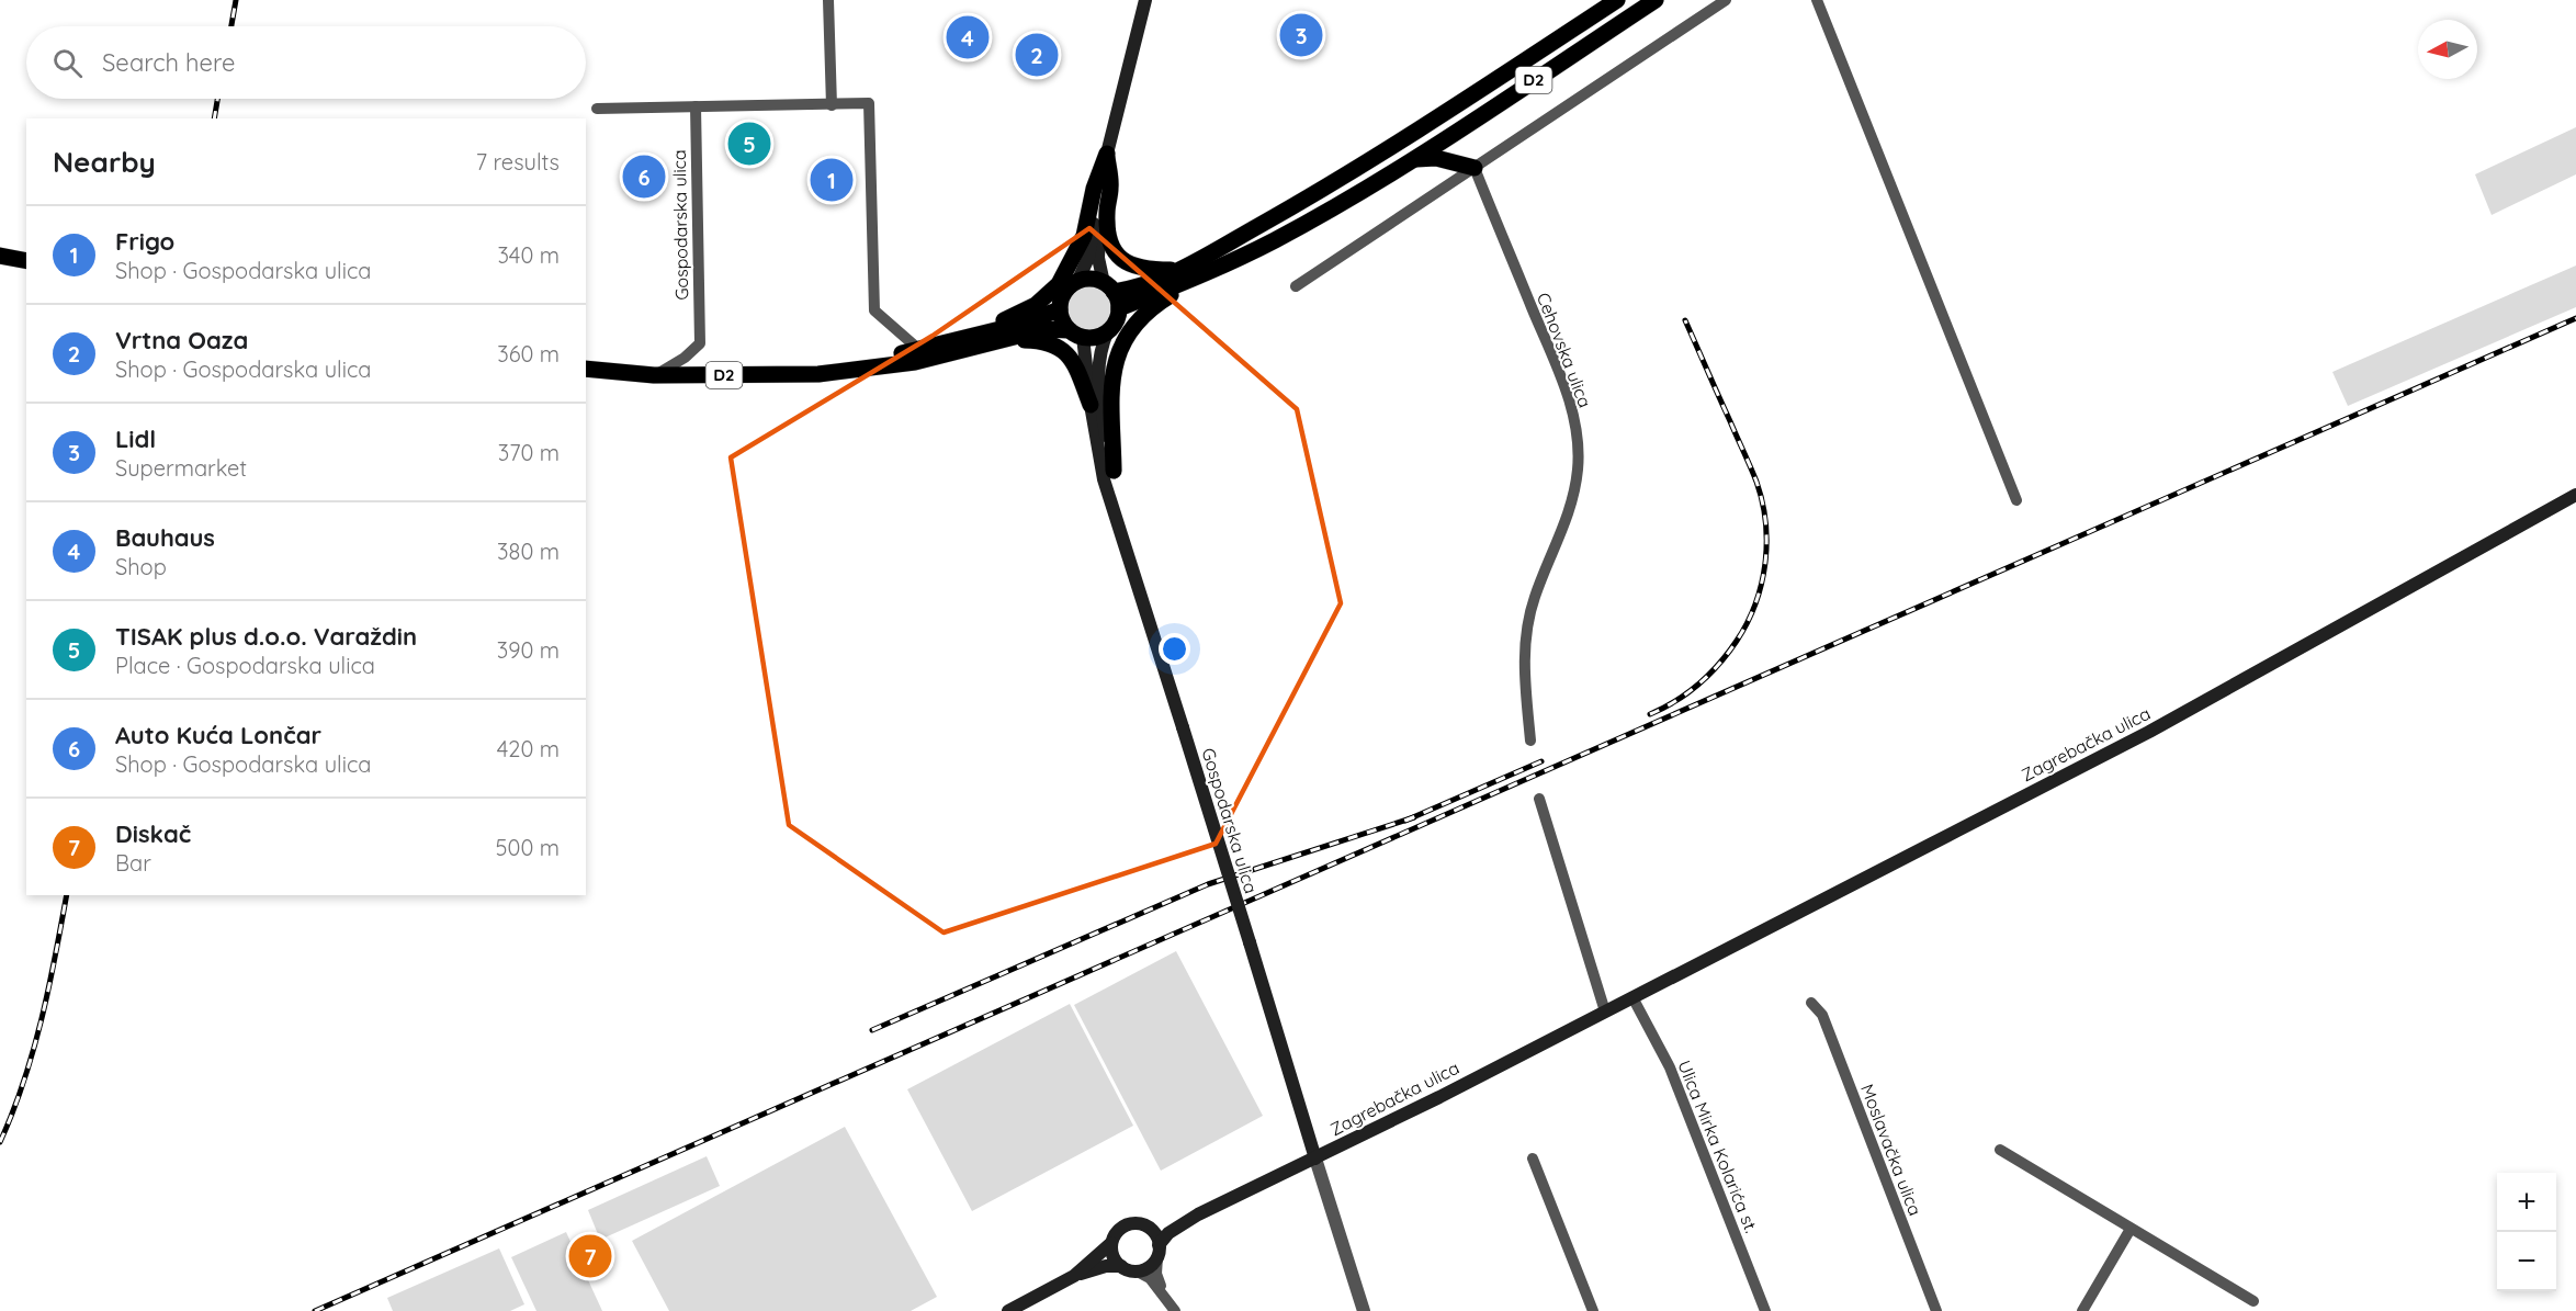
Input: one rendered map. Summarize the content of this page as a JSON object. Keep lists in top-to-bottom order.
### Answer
{
  "streets": {
    "main road": ["D2", "Gospodarska ulica", "Zagrebačka ulica"],
    "street": ["Cehovska ulica", "Ulica Mirka Kolarića st.", "Moslavačka ulica"]
  },
  "crossings": [
    ["D2", "Gospodarska ulica"],
    ["Gospodarska ulica", "Zagrebačka ulica"],
    ["Zagrebačka ulica", "Ulica Mirka Kolarića st."]
  ],
  "north": "left",
  "page": {
    "pins": [
      "3",
      "4",
      "2",
      "5",
      "6",
      "1",
      "7"
    ],
    "search": "Search here",
    "heading": ["Nearby", "7 results"],
    "list": [
      {
        "mark": "1",
        "name": "Frigo",
        "note": "Shop · Gospodarska ulica",
        "value": "340 m"
      },
      {
        "mark": "2",
        "name": "Vrtna Oaza",
        "note": "Shop · Gospodarska ulica",
        "value": "360 m"
      },
      {
        "mark": "3",
        "name": "Lidl",
        "note": "Supermarket",
        "value": "370 m"
      },
      {
        "mark": "4",
        "name": "Bauhaus",
        "note": "Shop",
        "value": "380 m"
      },
      {
        "mark": "5",
        "name": "TISAK plus d.o.o. Varaždin",
        "note": "Place · Gospodarska ulica",
        "value": "390 m"
      },
      {
        "mark": "6",
        "name": "Auto Kuća Lončar",
        "note": "Shop · Gospodarska ulica",
        "value": "420 m"
      },
      {
        "mark": "7",
        "name": "Diskač",
        "note": "Bar",
        "value": "500 m"
      }
    ],
    "map_buttons": ["+", "−"]
  }
}
